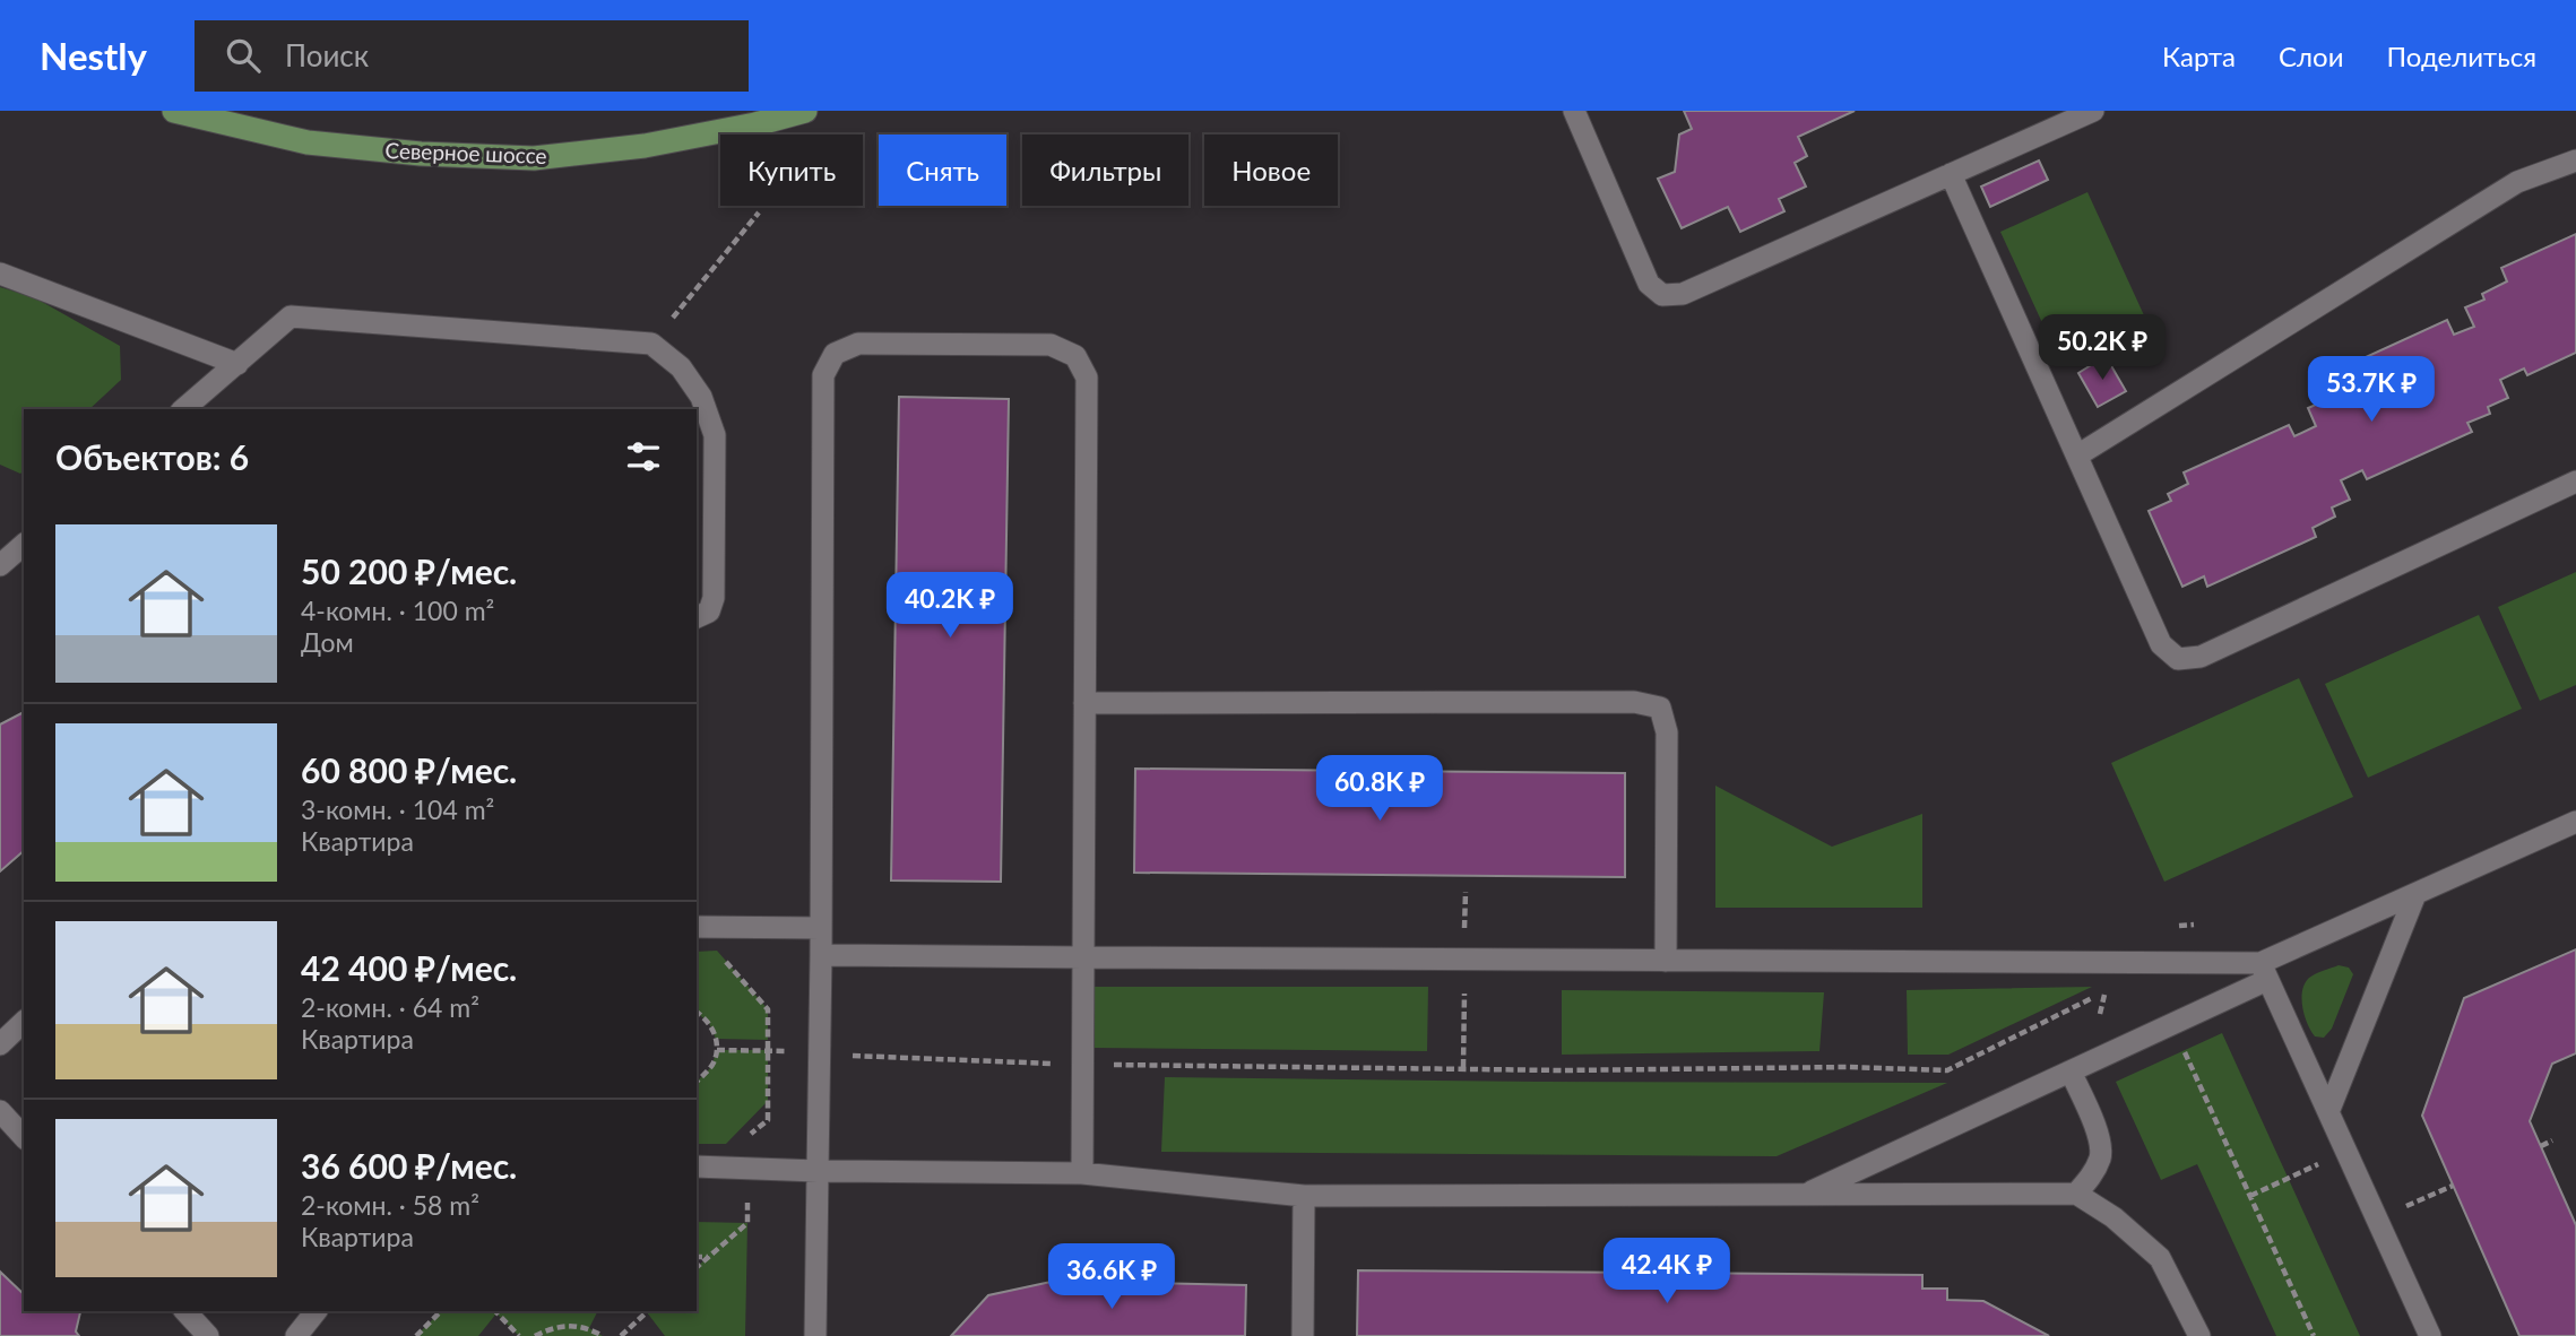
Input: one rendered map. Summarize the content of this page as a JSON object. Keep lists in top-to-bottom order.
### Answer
{
  "streets": {
    "main road": ["Северное шоссе"]
  },
  "page": {
    "header": "Nestly",
    "search": "Поиск",
    "nav": ["Карта", "Слои", "Поделиться"],
    "chip": [
      "Купить",
      "Снять",
      "Фильтры",
      "Новое"
    ],
    "price": [
      "50.2K ₽",
      "53.7K ₽",
      "40.2K ₽",
      "60.8K ₽",
      "42.4K ₽",
      "36.6K ₽"
    ],
    "heading": "Объектов: 6",
    "list": [
      {
        "name": "50 200 ₽/мес.",
        "note": "4-комн. · 100 m² · Дом"
      },
      {
        "name": "60 800 ₽/мес.",
        "note": "3-комн. · 104 m² · Квартира"
      },
      {
        "name": "42 400 ₽/мес.",
        "note": "2-комн. · 64 m² · Квартира"
      },
      {
        "name": "36 600 ₽/мес.",
        "note": "2-комн. · 58 m² · Квартира"
      }
    ]
  }
}
